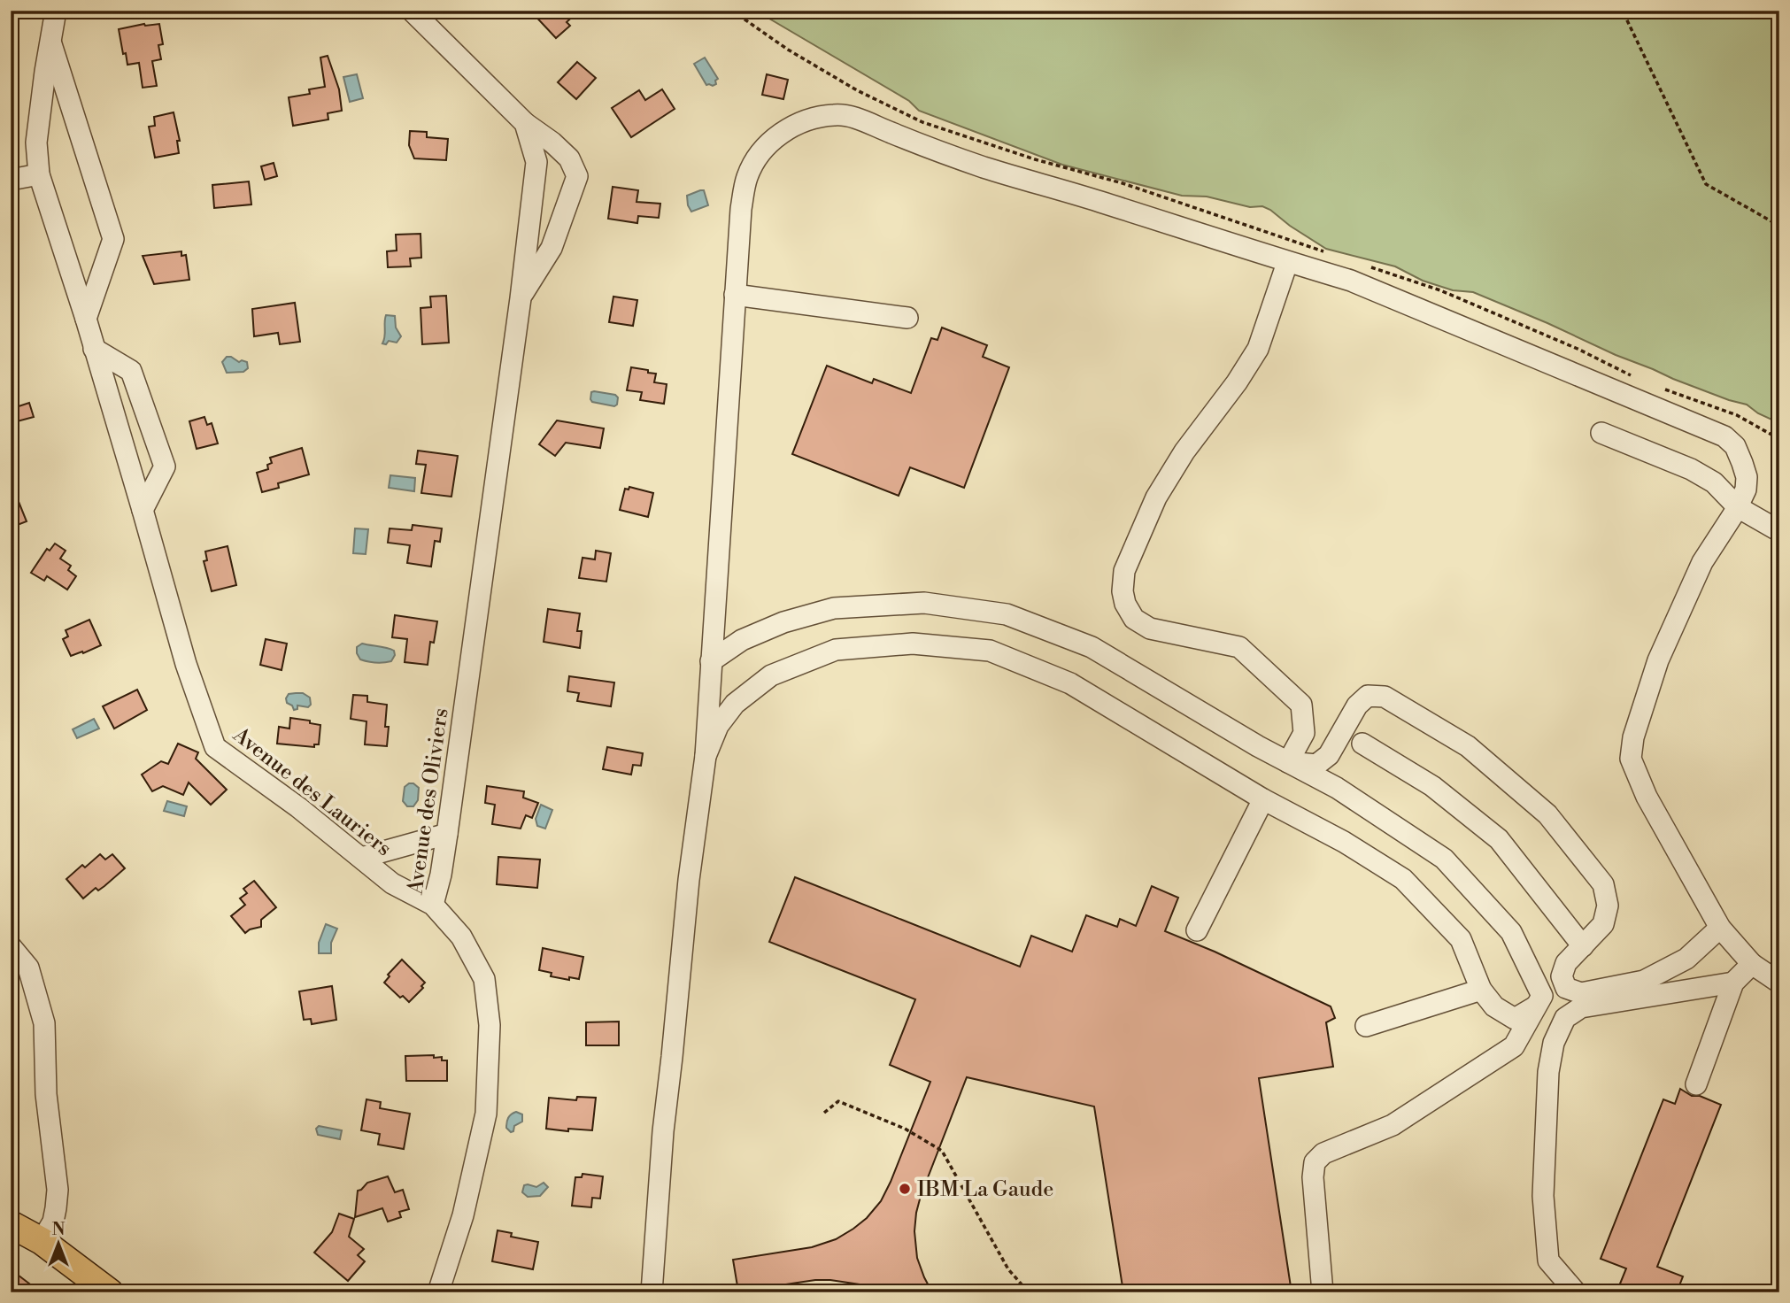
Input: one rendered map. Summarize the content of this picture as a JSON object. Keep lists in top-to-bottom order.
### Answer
{
  "streets": {
    "street": ["Avenue des Lauriers", "Avenue des Oliviers"]
  },
  "crossings": [
    ["Avenue des Lauriers", "Avenue des Oliviers"]
  ],
  "places": ["IBM La Gaude"],
  "north": "top"
}
